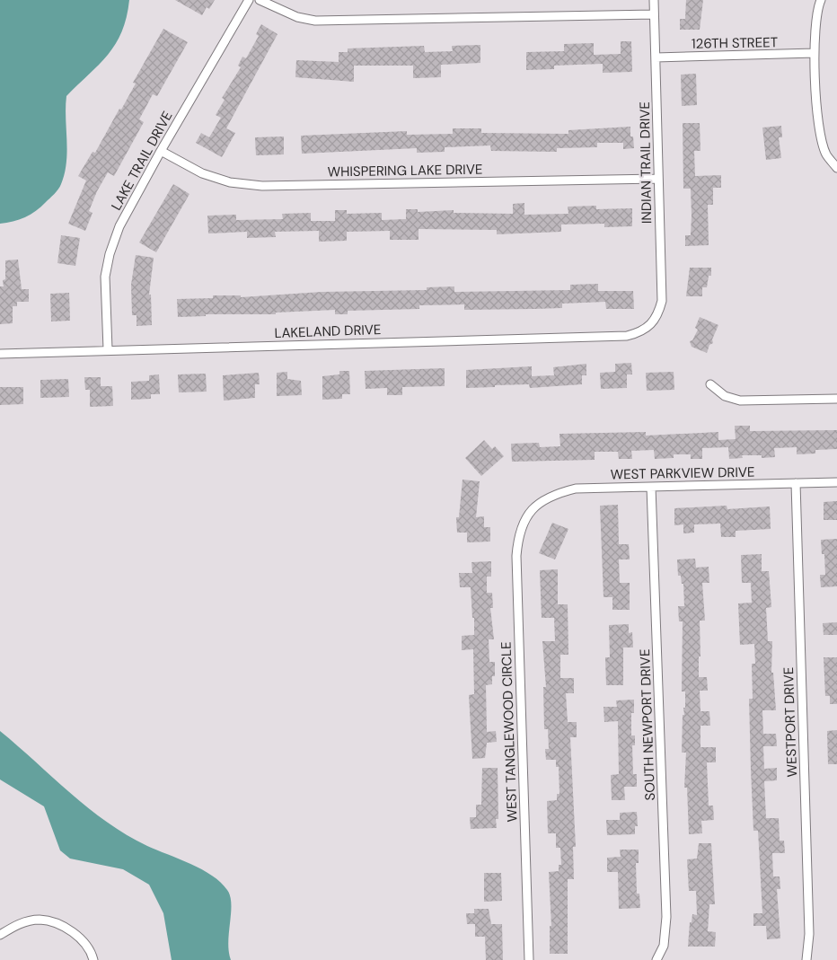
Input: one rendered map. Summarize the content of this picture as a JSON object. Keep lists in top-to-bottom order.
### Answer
{
  "streets": {
    "street": [
      "126TH STREET",
      "LAKE TRAIL DRIVE",
      "INDIAN TRAIL DRIVE",
      "WHISPERING LAKE DRIVE",
      "LAKELAND DRIVE",
      "WEST PARKVIEW DRIVE",
      "WESTPORT DRIVE",
      "SOUTH NEWPORT DRIVE",
      "WEST TANGLEWOOD CIRCLE"
    ]
  },
  "crossings": [
    ["126TH STREET", "INDIAN TRAIL DRIVE"],
    ["LAKE TRAIL DRIVE", "WHISPERING LAKE DRIVE"],
    ["LAKE TRAIL DRIVE", "LAKELAND DRIVE"],
    ["INDIAN TRAIL DRIVE", "WHISPERING LAKE DRIVE"],
    ["INDIAN TRAIL DRIVE", "LAKELAND DRIVE"],
    ["WEST PARKVIEW DRIVE", "WESTPORT DRIVE"],
    ["WEST PARKVIEW DRIVE", "SOUTH NEWPORT DRIVE"],
    ["WEST PARKVIEW DRIVE", "WEST TANGLEWOOD CIRCLE"]
  ]
}
